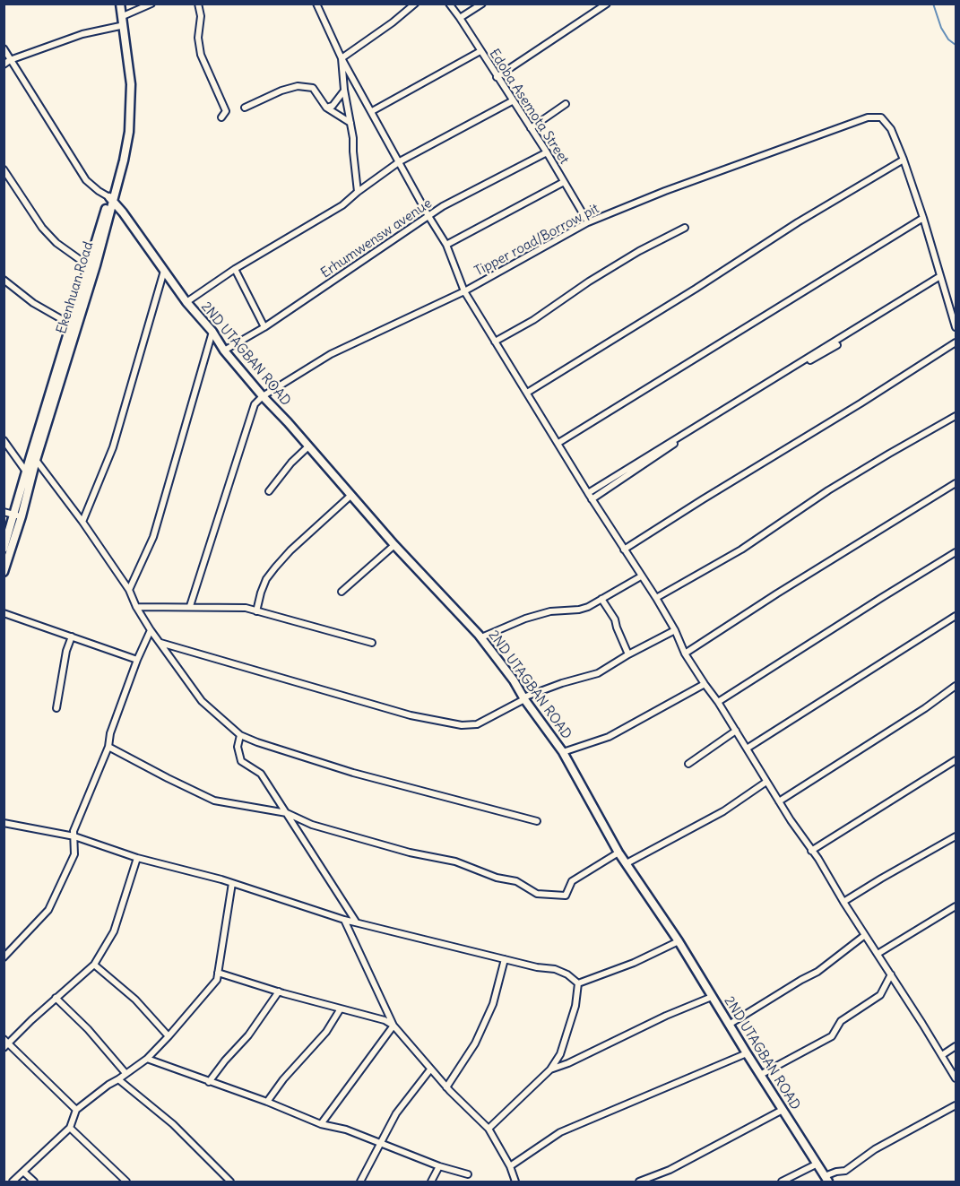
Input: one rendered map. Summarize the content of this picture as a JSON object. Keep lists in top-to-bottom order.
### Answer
{
  "streets": {
    "street": [
      "Edoba Asemota Street",
      "Erhumwensw avenue",
      "Tipper road/Borrow pit",
      "Ekenhuan Road",
      "2ND UTAGBAN ROAD"
    ]
  },
  "crossings": [
    ["Edoba Asemota Street", "Erhumwensw avenue"],
    ["Edoba Asemota Street", "Tipper road/Borrow pit"],
    ["Erhumwensw avenue", "2ND UTAGBAN ROAD"],
    ["Tipper road/Borrow pit", "2ND UTAGBAN ROAD"],
    ["Ekenhuan Road", "2ND UTAGBAN ROAD"]
  ]
}
